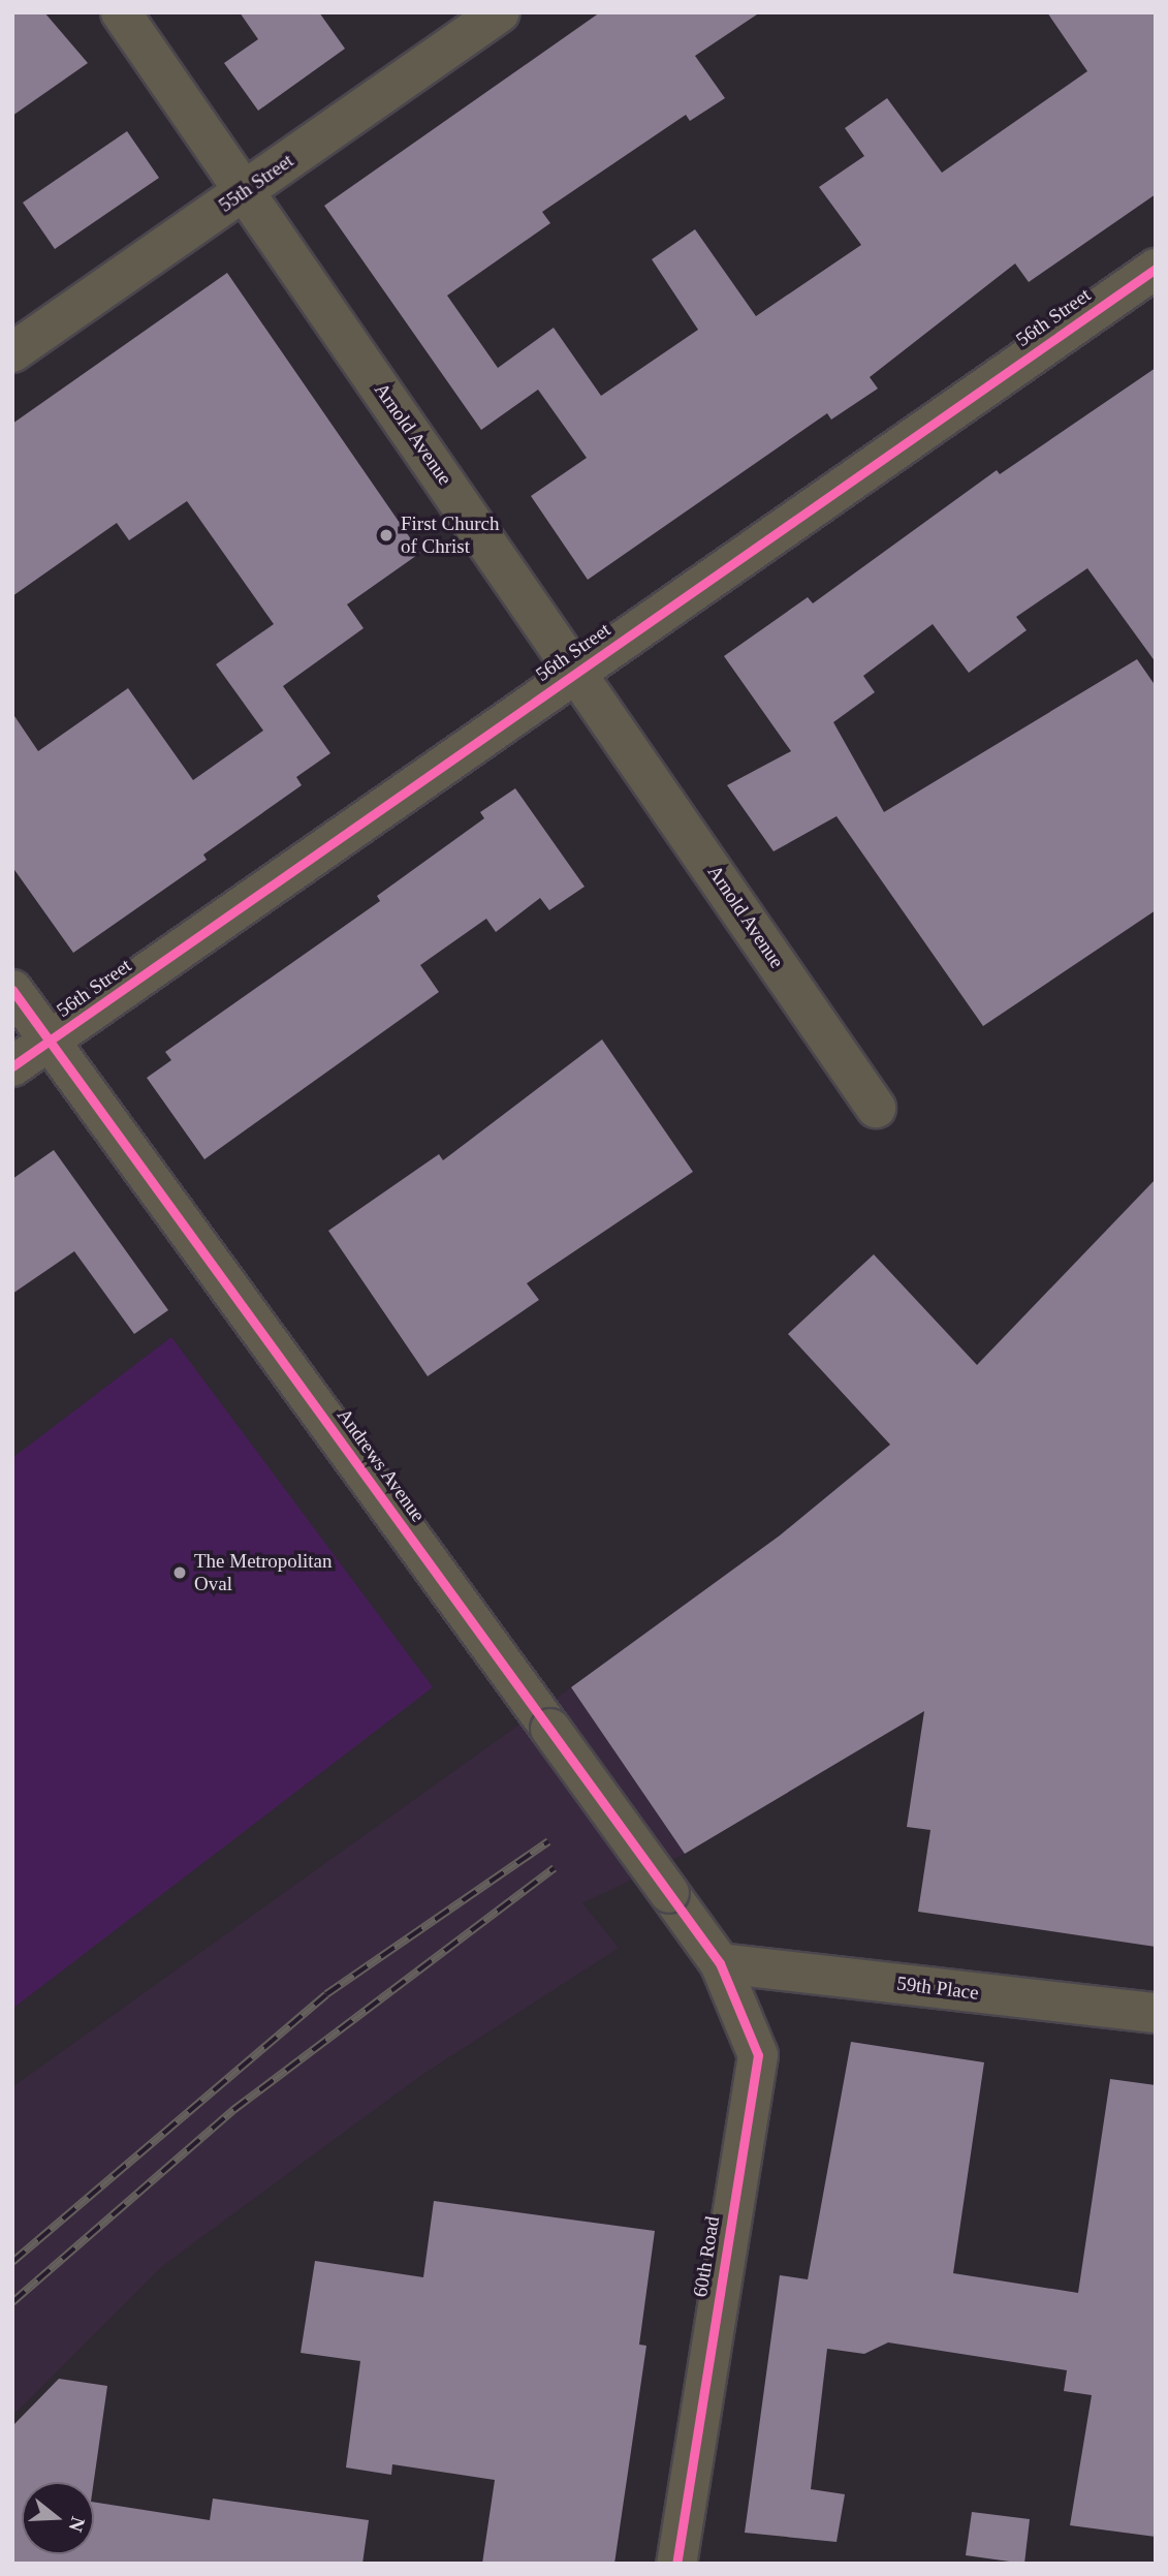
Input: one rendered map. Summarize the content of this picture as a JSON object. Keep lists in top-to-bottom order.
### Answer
{
  "streets": {
    "street": [
      "55th Street",
      "56th Street",
      "Arnold Avenue",
      "Andrews Avenue",
      "59th Place",
      "60th Road"
    ]
  },
  "crossings": [
    ["55th Street", "Arnold Avenue"],
    ["56th Street", "Arnold Avenue"],
    ["56th Street", "Andrews Avenue"],
    ["Andrews Avenue", "59th Place"],
    ["Andrews Avenue", "60th Road"],
    ["59th Place", "60th Road"]
  ],
  "places": ["First Church of Christ", "The Metropolitan Oval"],
  "north": "right"
}
